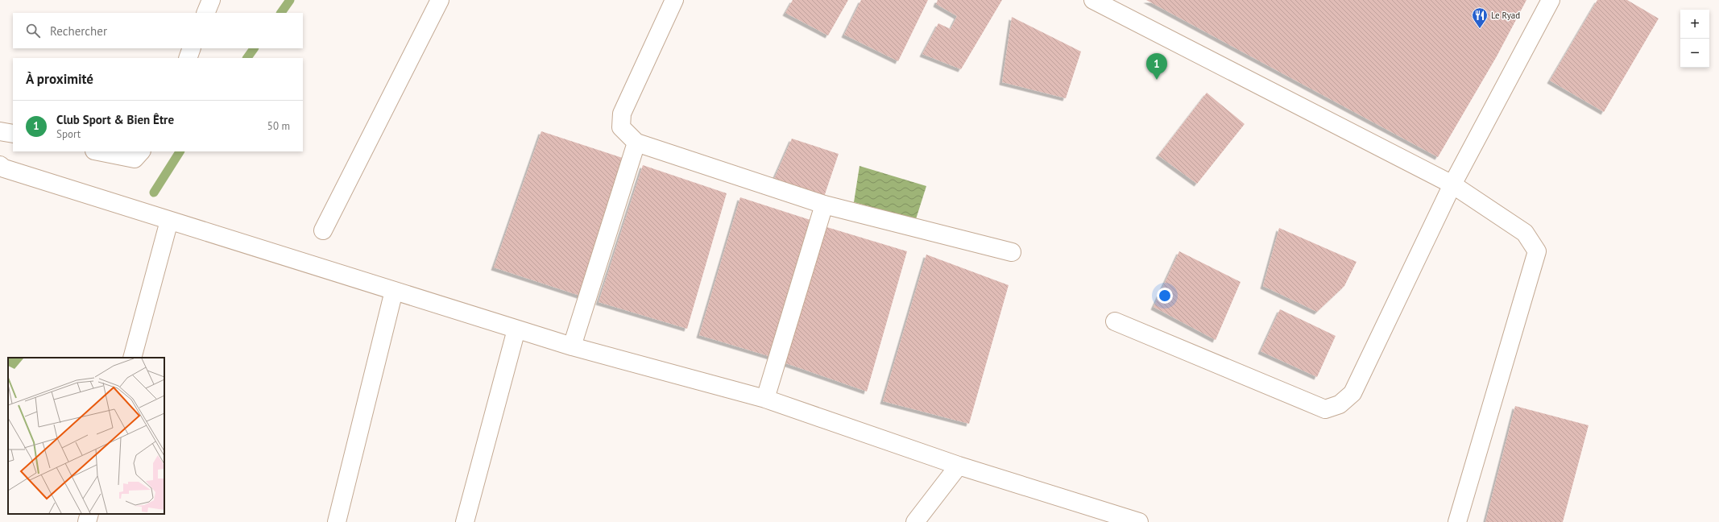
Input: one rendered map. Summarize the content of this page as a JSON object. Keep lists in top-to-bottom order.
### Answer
{
  "places": {
    "restaurant": ["Le Ryad"]
  },
  "page": {
    "map_buttons": ["+", "−"],
    "search": "Rechercher",
    "pins": "1",
    "heading": "À proximité",
    "list": [
      {
        "mark": "1",
        "name": "Club Sport & Bien Être",
        "note": "Sport",
        "value": "50 m"
      }
    ]
  }
}
